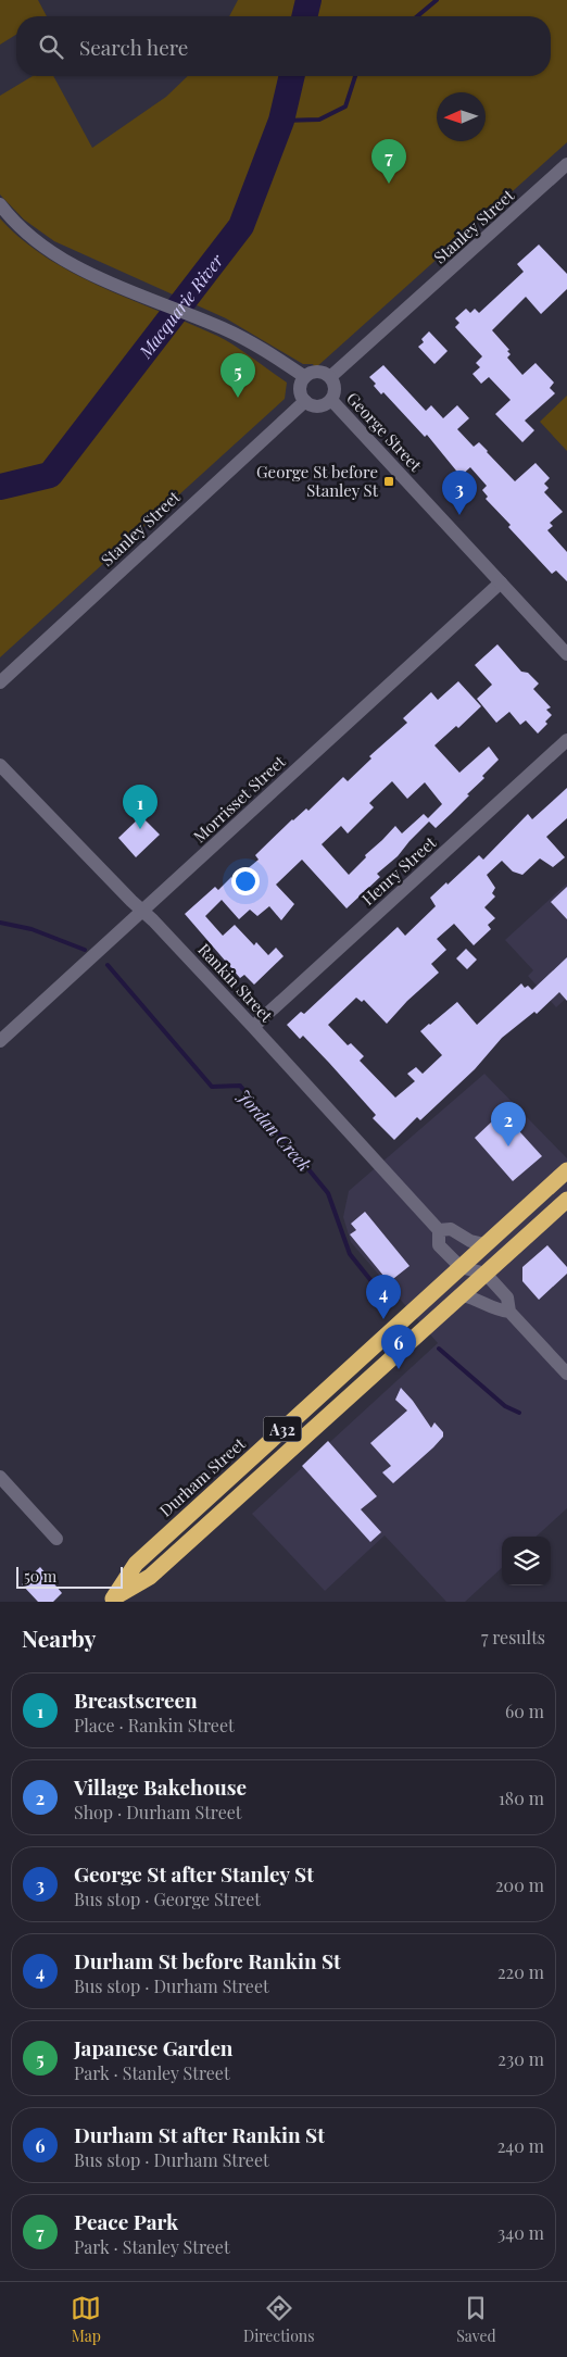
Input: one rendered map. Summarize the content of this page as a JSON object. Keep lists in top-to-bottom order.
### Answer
{
  "streets": {
    "highway": ["A32", "Durham Street"],
    "street": [
      "Stanley Street",
      "George Street",
      "Morrisset Street",
      "Henry Street",
      "Rankin Street"
    ]
  },
  "crossings": [
    ["Stanley Street", "George Street"],
    ["George Street", "Morrisset Street"],
    ["Morrisset Street", "Rankin Street"],
    ["Henry Street", "Rankin Street"],
    ["Rankin Street", "Durham Street"]
  ],
  "water": ["Macquarie River", "Jordan Creek"],
  "places": {
    "transit": ["George St before Stanley St"]
  },
  "scale_bar": "50 m",
  "north": "left",
  "page": {
    "search": "Search here",
    "pins": [
      "7",
      "5",
      "3",
      "1",
      "2",
      "4",
      "6"
    ],
    "scale": "50 m",
    "heading": ["Nearby", "7 results"],
    "list": [
      {
        "mark": "1",
        "name": "Breastscreen",
        "note": "Place · Rankin Street",
        "value": "60 m"
      },
      {
        "mark": "2",
        "name": "Village Bakehouse",
        "note": "Shop · Durham Street",
        "value": "180 m"
      },
      {
        "mark": "3",
        "name": "George St after Stanley St",
        "note": "Bus stop · George Street",
        "value": "200 m"
      },
      {
        "mark": "4",
        "name": "Durham St before Rankin St",
        "note": "Bus stop · Durham Street",
        "value": "220 m"
      },
      {
        "mark": "5",
        "name": "Japanese Garden",
        "note": "Park · Stanley Street",
        "value": "230 m"
      },
      {
        "mark": "6",
        "name": "Durham St after Rankin St",
        "note": "Bus stop · Durham Street",
        "value": "240 m"
      },
      {
        "mark": "7",
        "name": "Peace Park",
        "note": "Park · Stanley Street",
        "value": "340 m"
      }
    ],
    "nav": ["Map", "Directions", "Saved"]
  }
}
